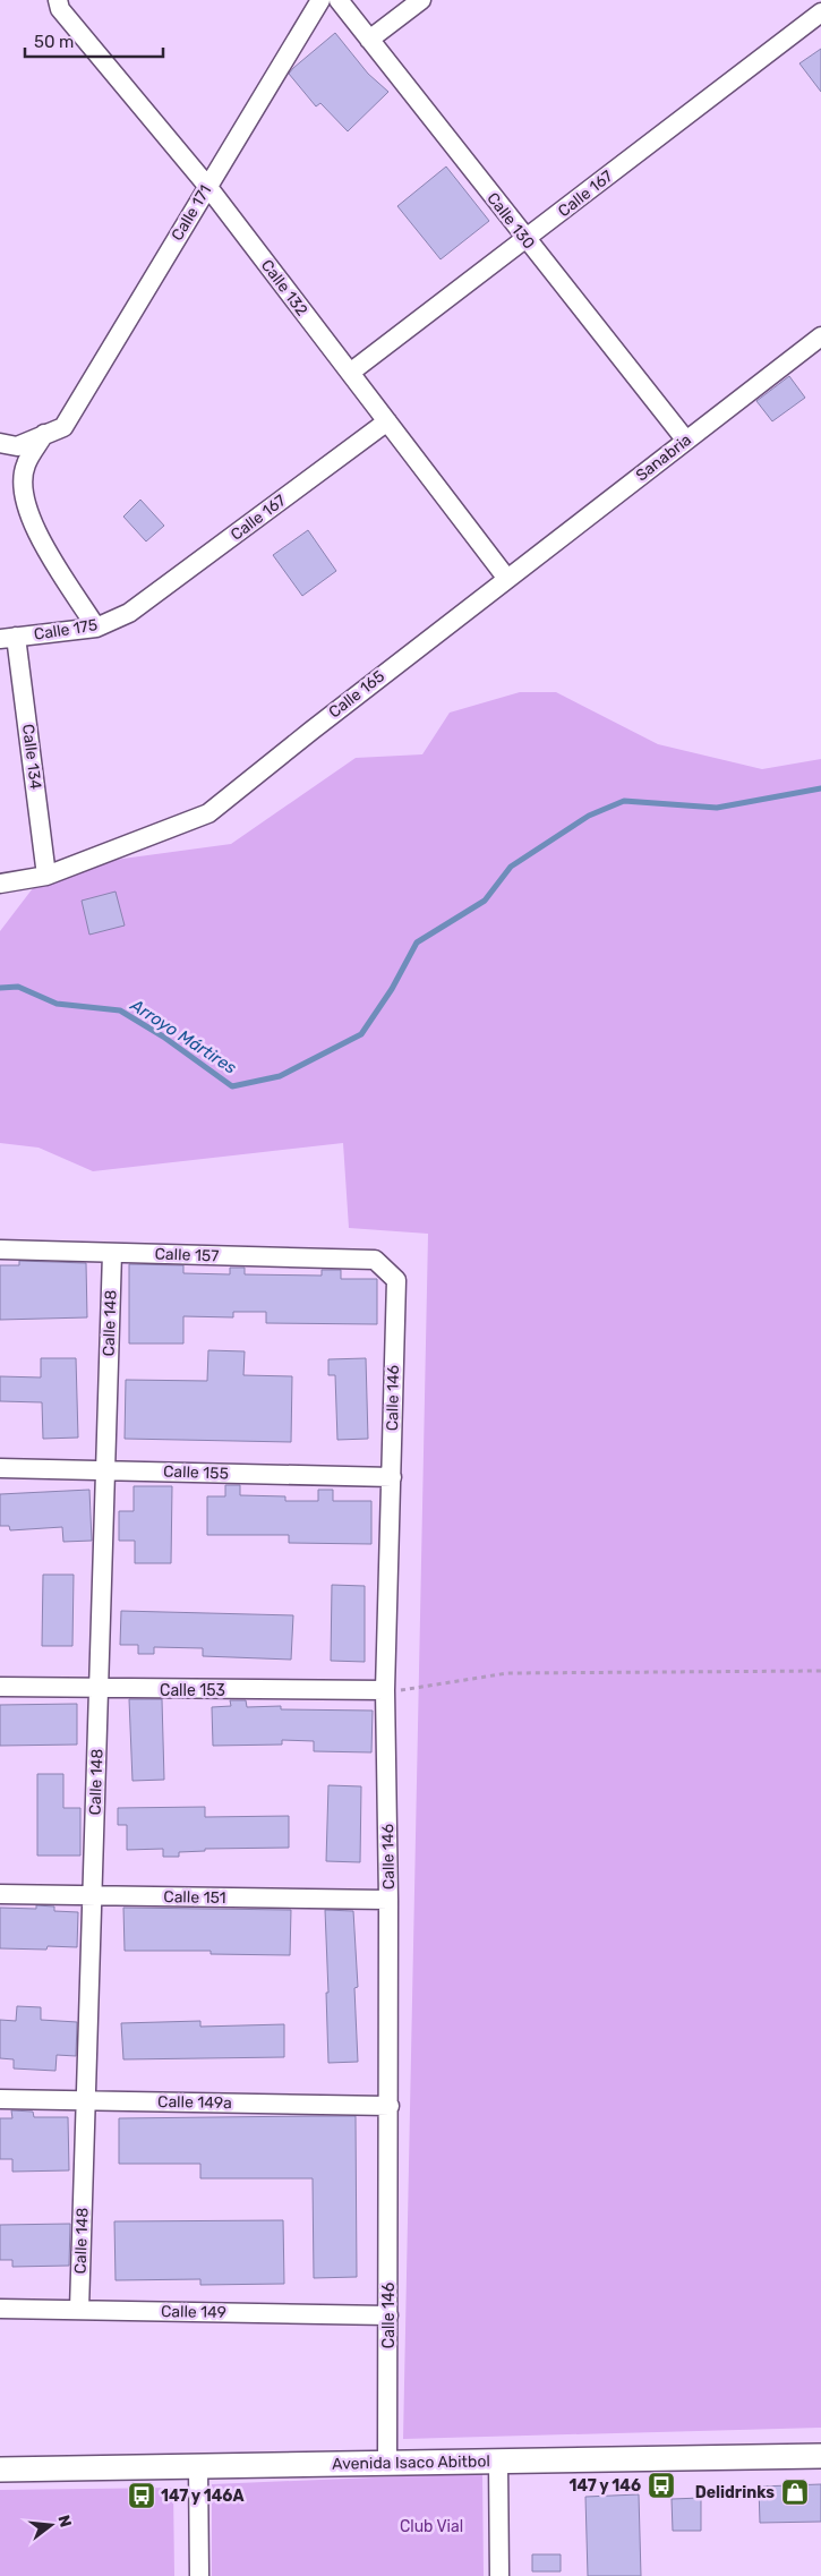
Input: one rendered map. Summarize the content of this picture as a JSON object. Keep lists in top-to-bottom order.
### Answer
{
  "streets": {
    "main road": ["Avenida Isaco Abitbol"],
    "street": [
      "Calle 167",
      "Calle 171",
      "Calle 130",
      "Calle 132",
      "Sanabria",
      "Calle 175",
      "Calle 165",
      "Calle 134",
      "Calle 157",
      "Calle 148",
      "Calle 146",
      "Calle 155",
      "Calle 153",
      "Calle 151",
      "Calle 149a",
      "Calle 149"
    ]
  },
  "crossings": [
    ["Calle 167", "Calle 130"],
    ["Calle 167", "Calle 132"],
    ["Calle 167", "Calle 175"],
    ["Calle 171", "Calle 132"],
    ["Calle 130", "Sanabria"],
    ["Calle 132", "Sanabria"],
    ["Calle 132", "Calle 165"],
    ["Sanabria", "Calle 165"],
    ["Calle 175", "Calle 134"],
    ["Calle 165", "Calle 134"],
    ["Calle 157", "Calle 148"],
    ["Calle 157", "Calle 146"],
    ["Calle 148", "Calle 155"],
    ["Calle 148", "Calle 153"],
    ["Calle 148", "Calle 151"],
    ["Calle 148", "Calle 149a"],
    ["Calle 148", "Calle 149"],
    ["Calle 146", "Calle 155"],
    ["Calle 146", "Calle 153"],
    ["Calle 146", "Calle 151"],
    ["Calle 146", "Calle 149a"],
    ["Calle 146", "Calle 149"],
    ["Calle 146", "Avenida Isaco Abitbol"]
  ],
  "water": ["Arroyo Mártires"],
  "parks": ["Club Vial"],
  "places": {
    "bus stop": ["147 y 146", "147 y 146A"],
    "shop": ["Delidrinks"]
  },
  "scale_bar": "50 m",
  "north": "right"
}
